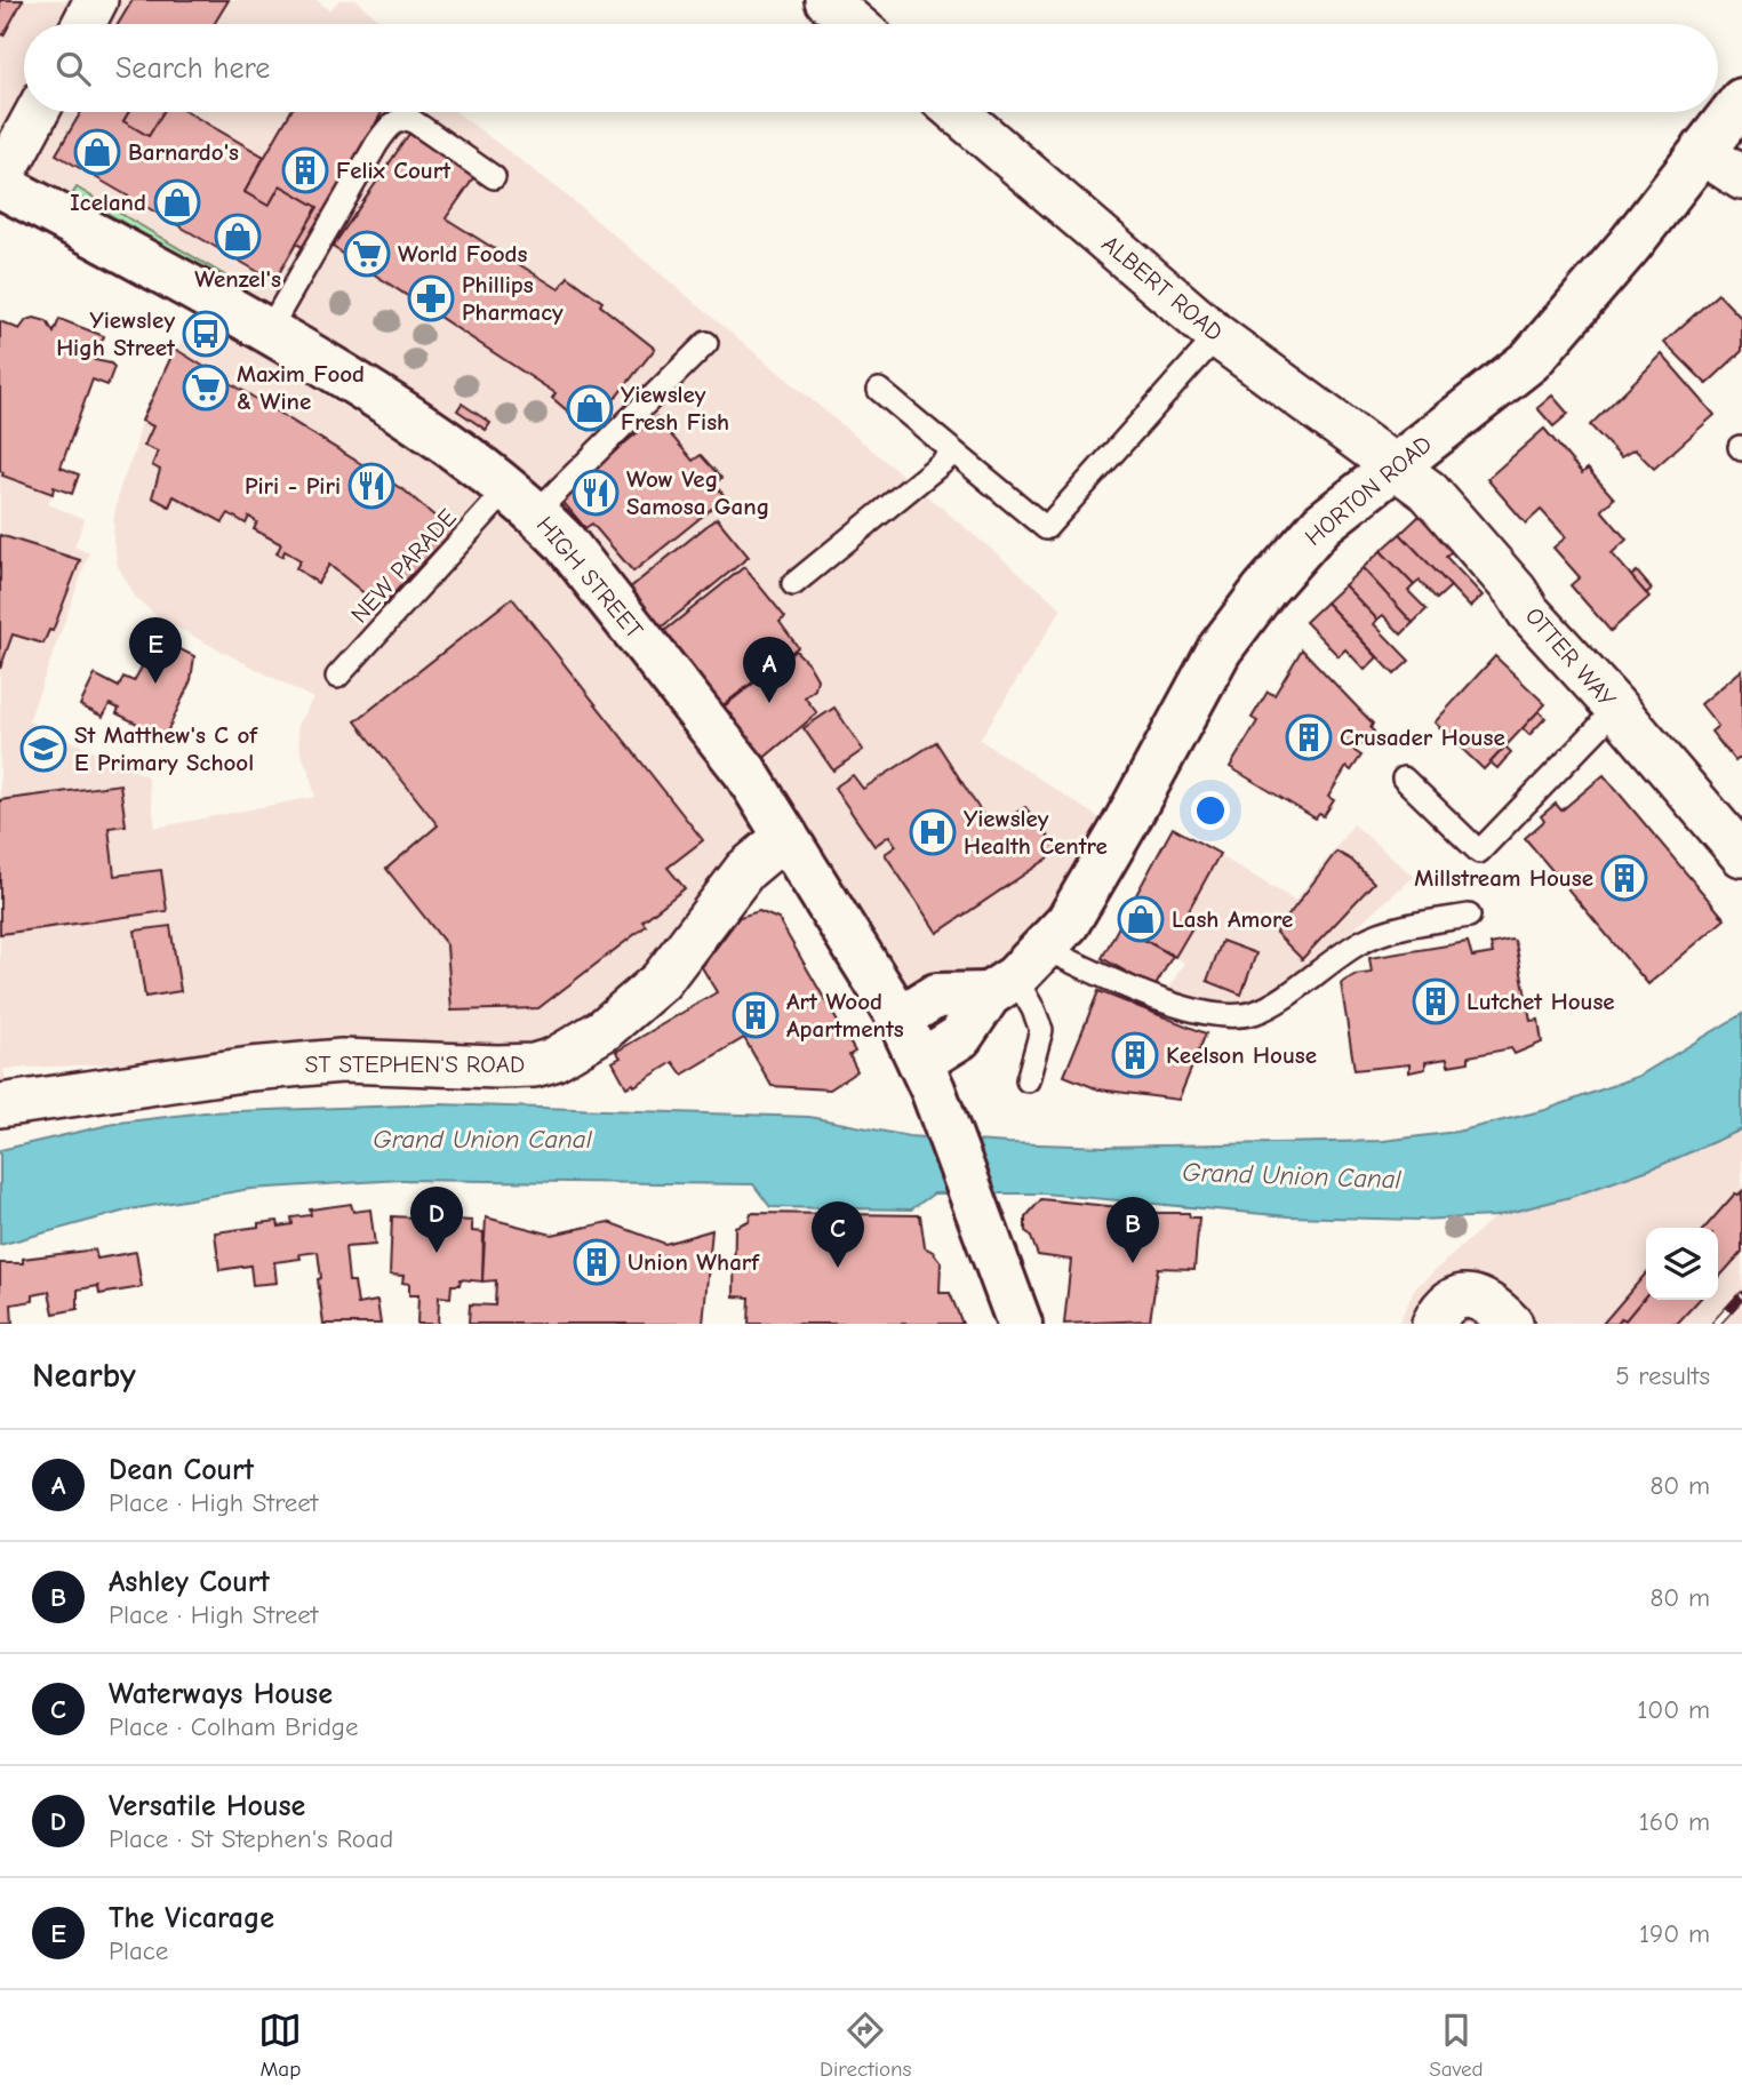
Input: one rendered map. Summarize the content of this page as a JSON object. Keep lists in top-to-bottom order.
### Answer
{
  "streets": {
    "street": [
      "ALBERT ROAD",
      "HORTON ROAD",
      "HIGH STREET",
      "OTTER WAY",
      "ST STEPHEN'S ROAD"
    ],
    "lane": ["NEW PARADE"]
  },
  "crossings": [
    ["ALBERT ROAD", "HORTON ROAD"],
    ["ALBERT ROAD", "OTTER WAY"],
    ["HORTON ROAD", "HIGH STREET"],
    ["HORTON ROAD", "OTTER WAY"],
    ["NEW PARADE", "HIGH STREET"],
    ["HIGH STREET", "ST STEPHEN'S ROAD"]
  ],
  "water": ["Grand Union Canal"],
  "places": {
    "shop": [
      "Barnardo's",
      "Iceland",
      "Wenzel's",
      "Yiewsley Fresh Fish",
      "Lash Amore"
    ],
    "building": [
      "Felix Court",
      "Crusader House",
      "Millstream House",
      "Lutchet House",
      "Art Wood Apartments",
      "Keelson House",
      "Union Wharf"
    ],
    "supermarket": ["World Foods", "Maxim Food & Wine"],
    "pharmacy": ["Phillips Pharmacy"],
    "bus stop": ["Yiewsley High Street"],
    "restaurant": ["Piri - Piri", "Wow Veg Samosa Gang"],
    "school or university": ["St Matthew's C of E Primary School"],
    "hospital": ["Yiewsley Health Centre"]
  },
  "page": {
    "search": "Search here",
    "pins": [
      "E",
      "A",
      "D",
      "B",
      "C"
    ],
    "heading": ["Nearby", "5 results"],
    "list": [
      {
        "mark": "A",
        "name": "Dean Court",
        "note": "Place · High Street",
        "value": "80 m"
      },
      {
        "mark": "B",
        "name": "Ashley Court",
        "note": "Place · High Street",
        "value": "80 m"
      },
      {
        "mark": "C",
        "name": "Waterways House",
        "note": "Place · Colham Bridge",
        "value": "100 m"
      },
      {
        "mark": "D",
        "name": "Versatile House",
        "note": "Place · St Stephen's Road",
        "value": "160 m"
      },
      {
        "mark": "E",
        "name": "The Vicarage",
        "note": "Place",
        "value": "190 m"
      }
    ],
    "nav": ["Map", "Directions", "Saved"]
  }
}
